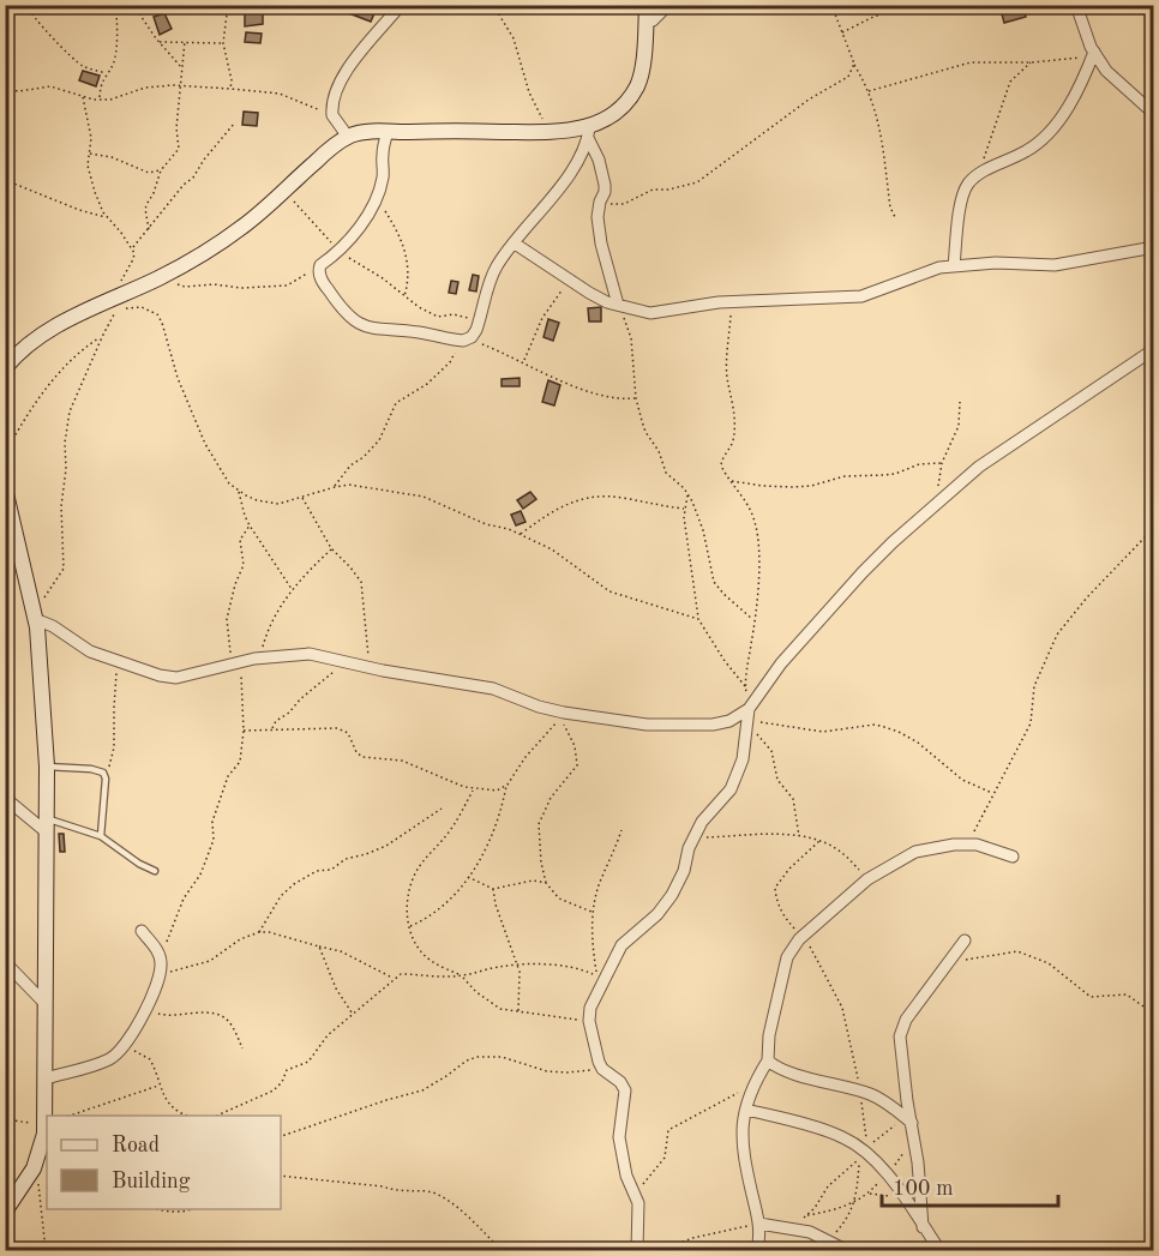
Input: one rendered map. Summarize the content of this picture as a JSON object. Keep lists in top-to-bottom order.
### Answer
{
  "legend": ["Road", "Building"],
  "scale_bar": "100 m"
}
